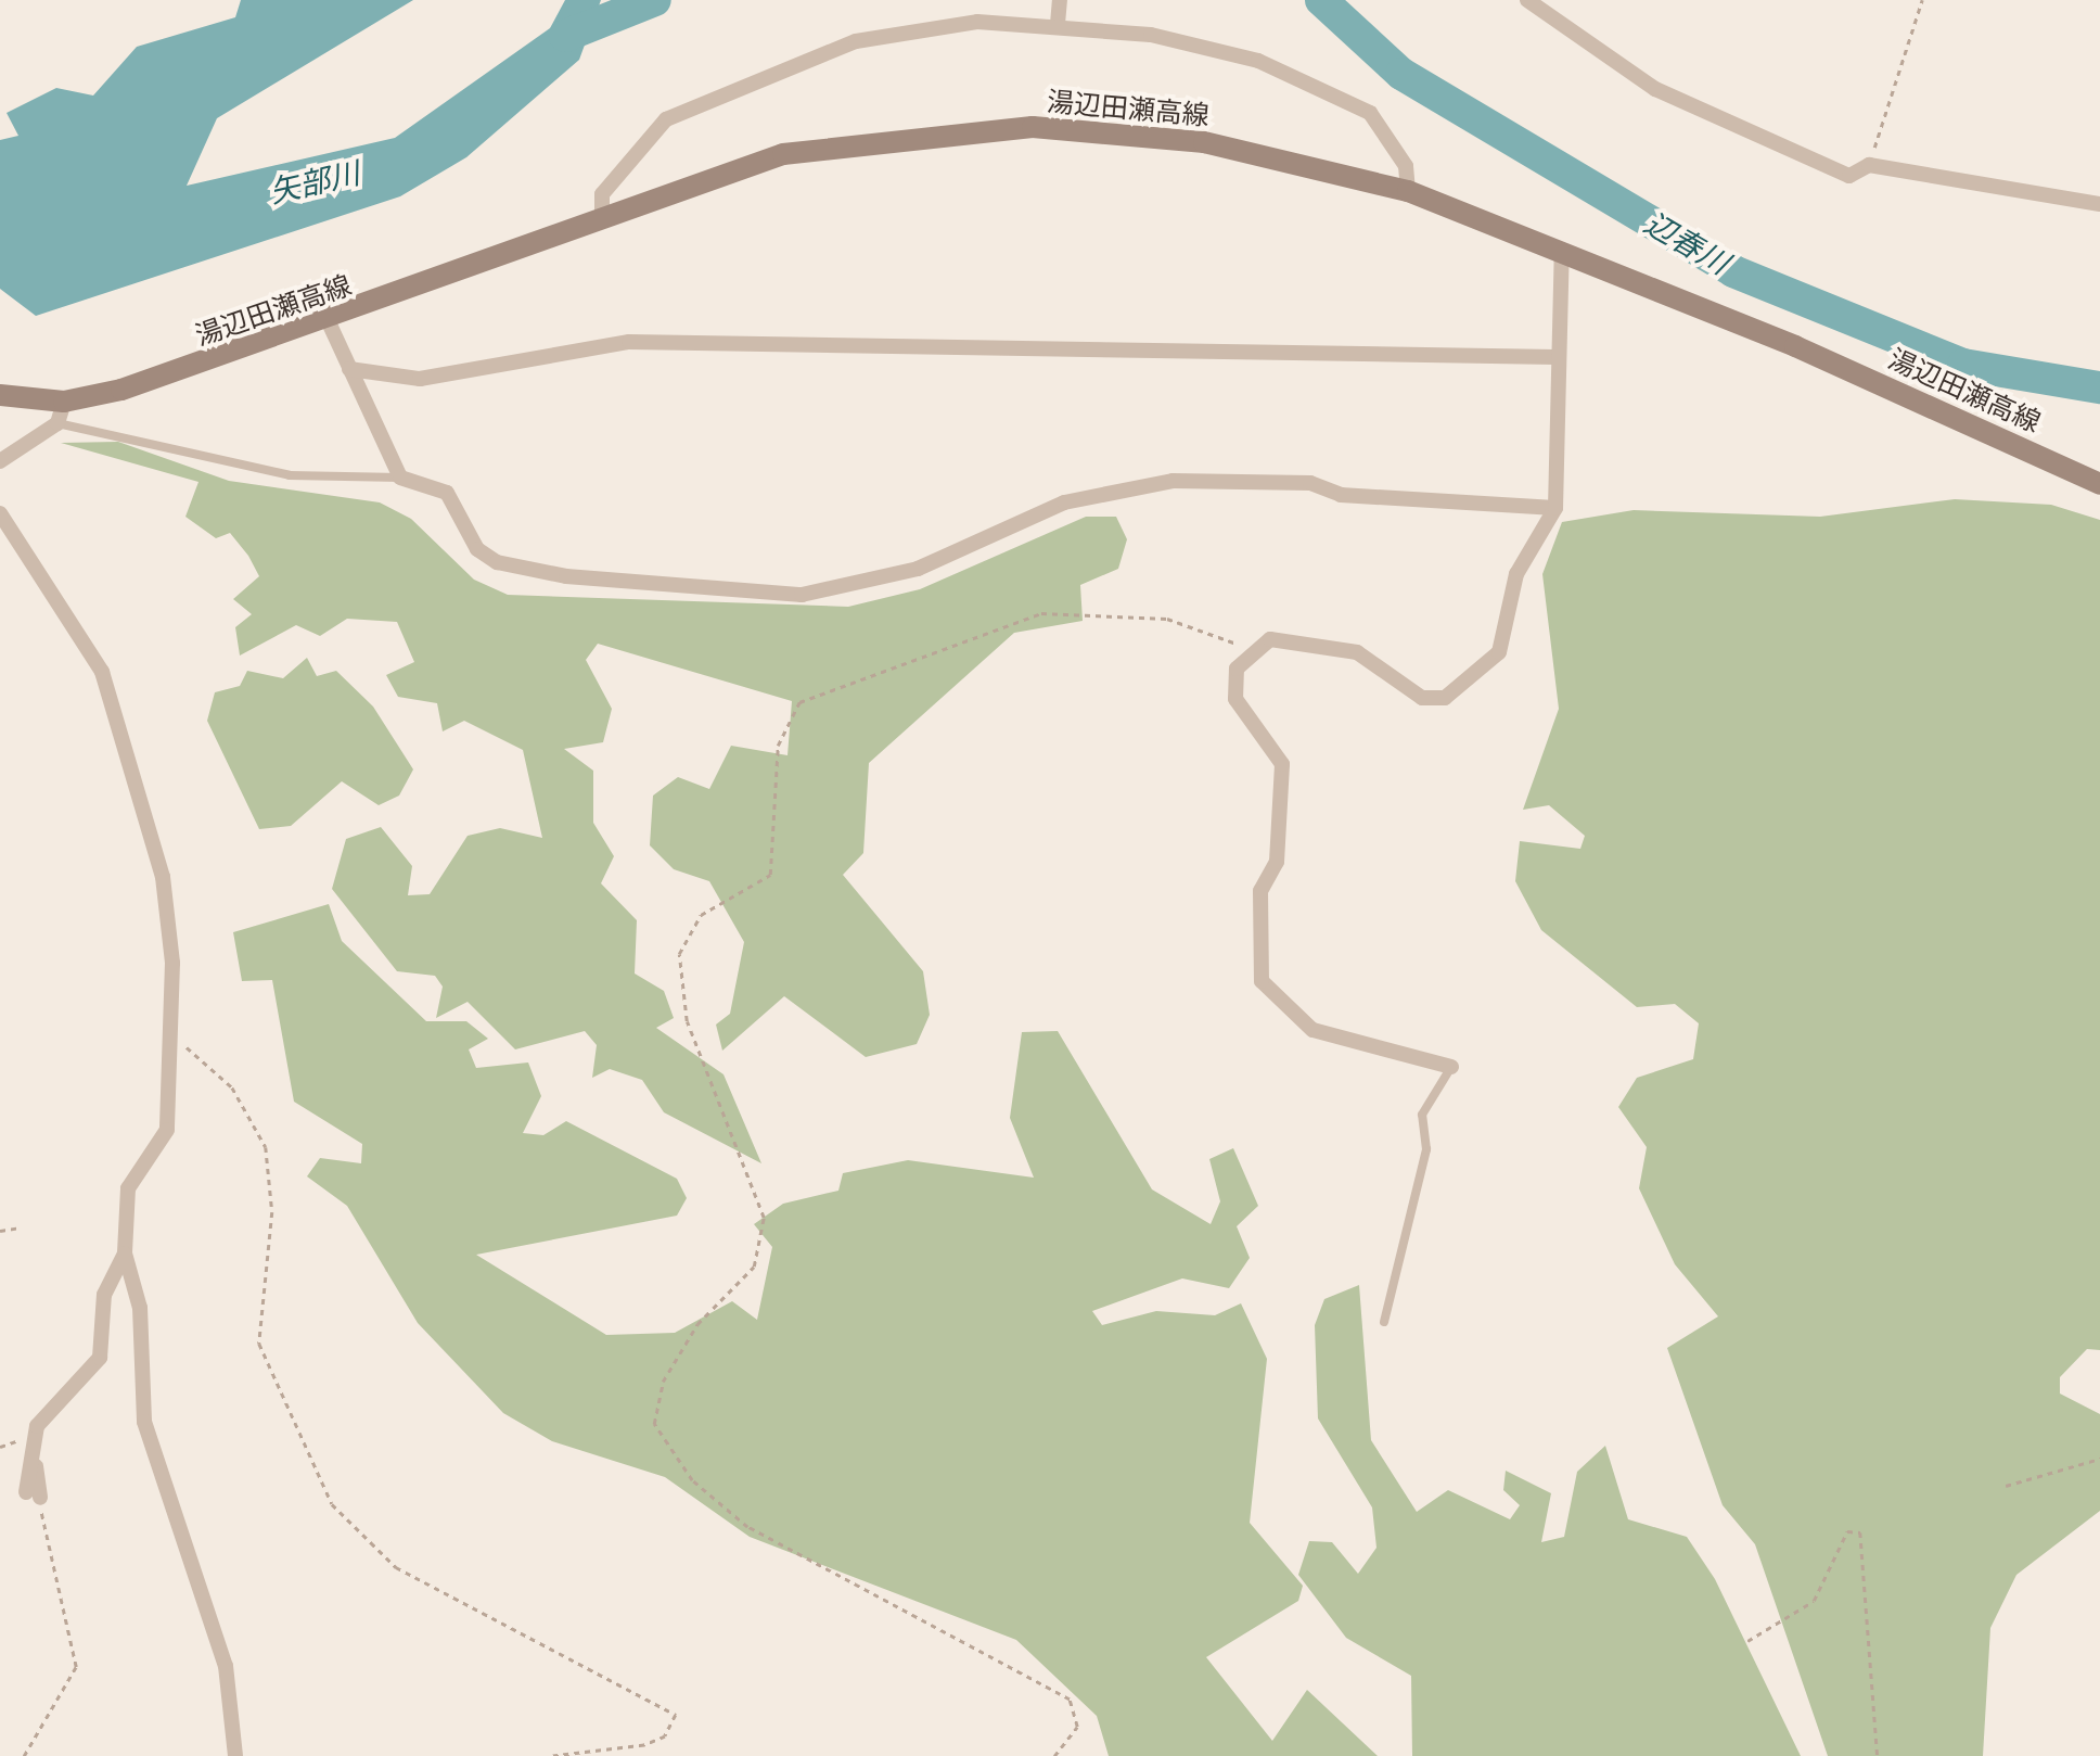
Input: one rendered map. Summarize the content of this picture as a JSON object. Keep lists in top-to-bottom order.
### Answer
{
  "streets": {
    "main road": ["湯辺田瀬高線"]
  },
  "water": ["矢部川", "辺春川"]
}
